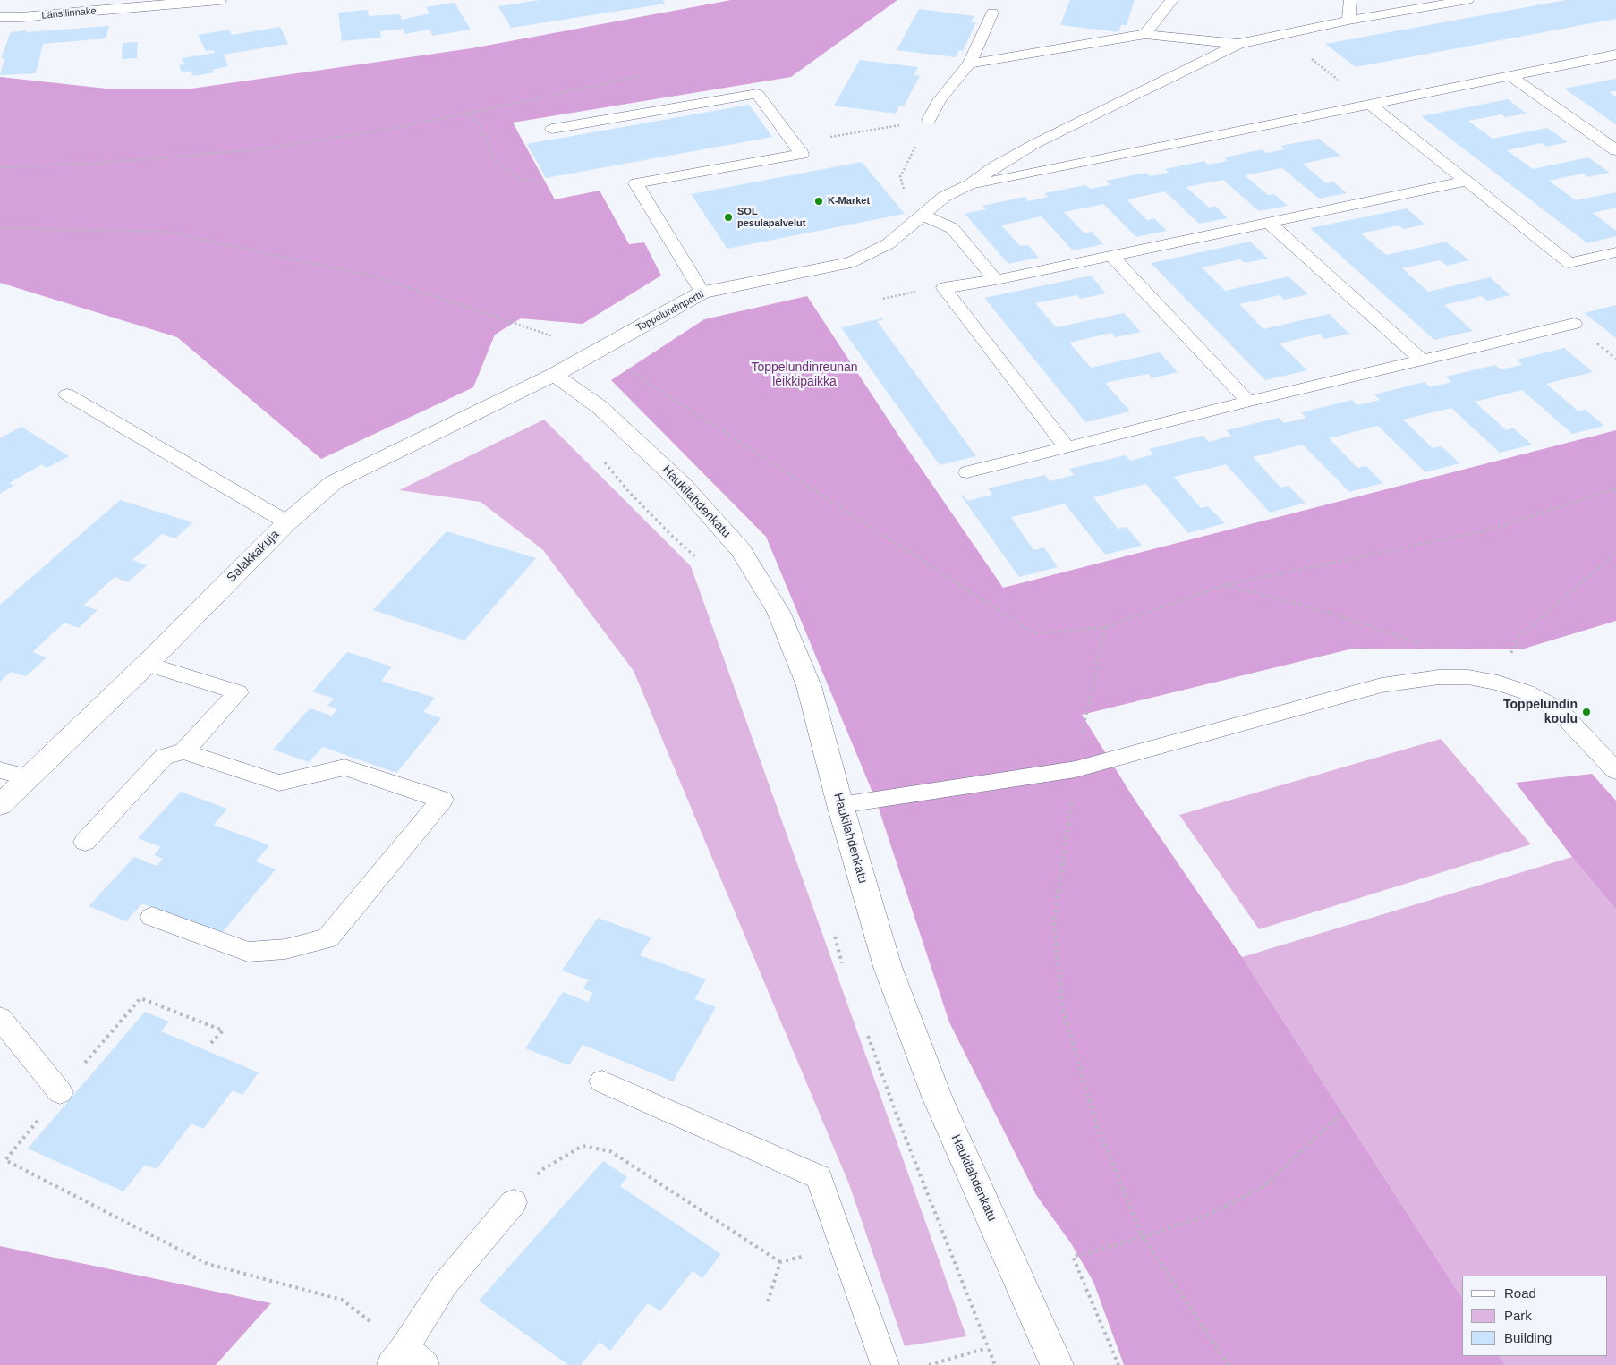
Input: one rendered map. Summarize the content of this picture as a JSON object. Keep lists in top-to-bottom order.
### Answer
{
  "streets": {
    "street": [
      "Länsilinnake",
      "Toppelundinportti",
      "Haukilahdenkatu",
      "Salakkakuja"
    ]
  },
  "crossings": [
    ["Toppelundinportti", "Haukilahdenkatu"],
    ["Toppelundinportti", "Salakkakuja"],
    ["Haukilahdenkatu", "Salakkakuja"]
  ],
  "parks": ["Toppelundinreunan leikkipaikka"],
  "places": ["K-Market", "SOL pesulapalvelut", "Toppelundin koulu"],
  "legend": ["Road", "Park", "Building"]
}
